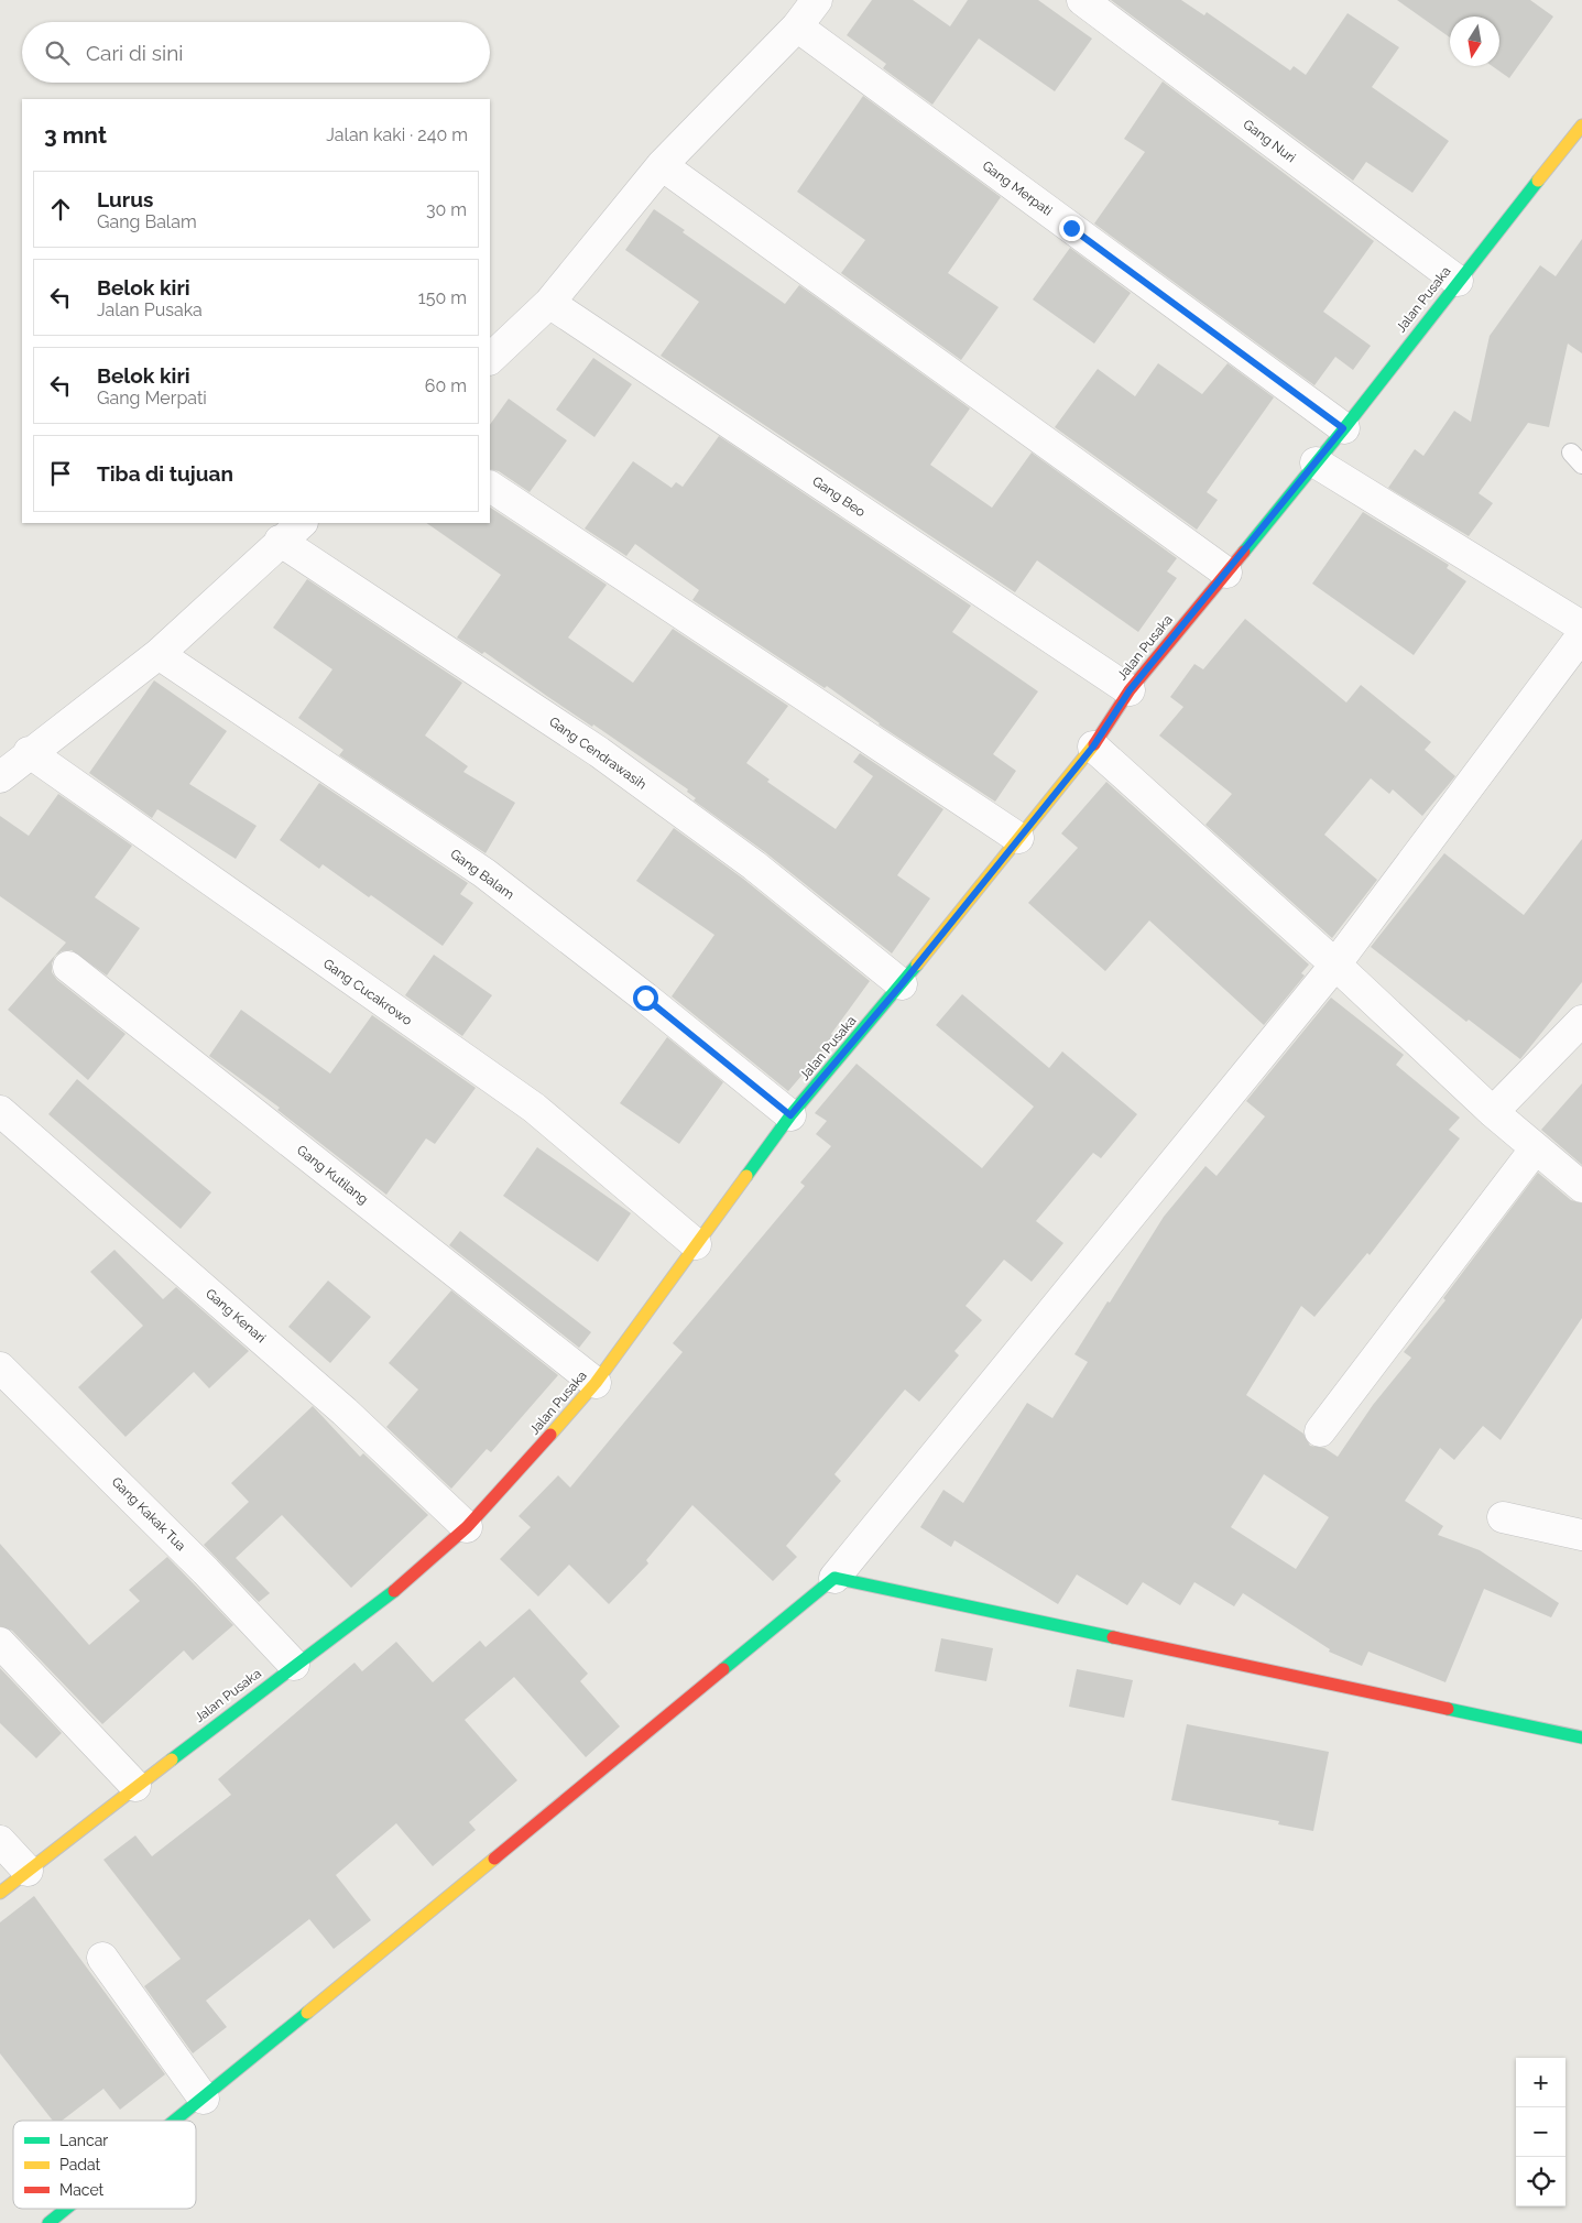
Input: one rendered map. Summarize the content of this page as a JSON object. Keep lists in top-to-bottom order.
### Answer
{
  "streets": {
    "main road": ["Jalan Pusaka"],
    "street": [
      "Gang Nuri",
      "Gang Merpati",
      "Gang Beo",
      "Gang Cendrawasih",
      "Gang Balam",
      "Gang Cucakrowo",
      "Gang Kutilang",
      "Gang Kenari",
      "Gang Kakak Tua"
    ]
  },
  "crossings": [
    ["Gang Nuri", "Jalan Pusaka"],
    ["Gang Merpati", "Jalan Pusaka"],
    ["Jalan Pusaka", "Gang Beo"],
    ["Jalan Pusaka", "Gang Cendrawasih"],
    ["Jalan Pusaka", "Gang Balam"],
    ["Jalan Pusaka", "Gang Cucakrowo"],
    ["Jalan Pusaka", "Gang Kutilang"],
    ["Jalan Pusaka", "Gang Kenari"],
    ["Jalan Pusaka", "Gang Kakak Tua"]
  ],
  "legend": ["Lancar", "Padat", "Macet"],
  "north": "bottom",
  "page": {
    "search": "Cari di sini",
    "heading": ["3 mnt", "Jalan kaki · 240 m"],
    "list": [
      ["Lurus", "Gang Balam", "30 m"],
      ["Belok kiri", "Jalan Pusaka", "150 m"],
      ["Belok kiri", "Gang Merpati", "60 m"],
      "Tiba di tujuan"
    ],
    "map_buttons": ["+", "−"]
  }
}
